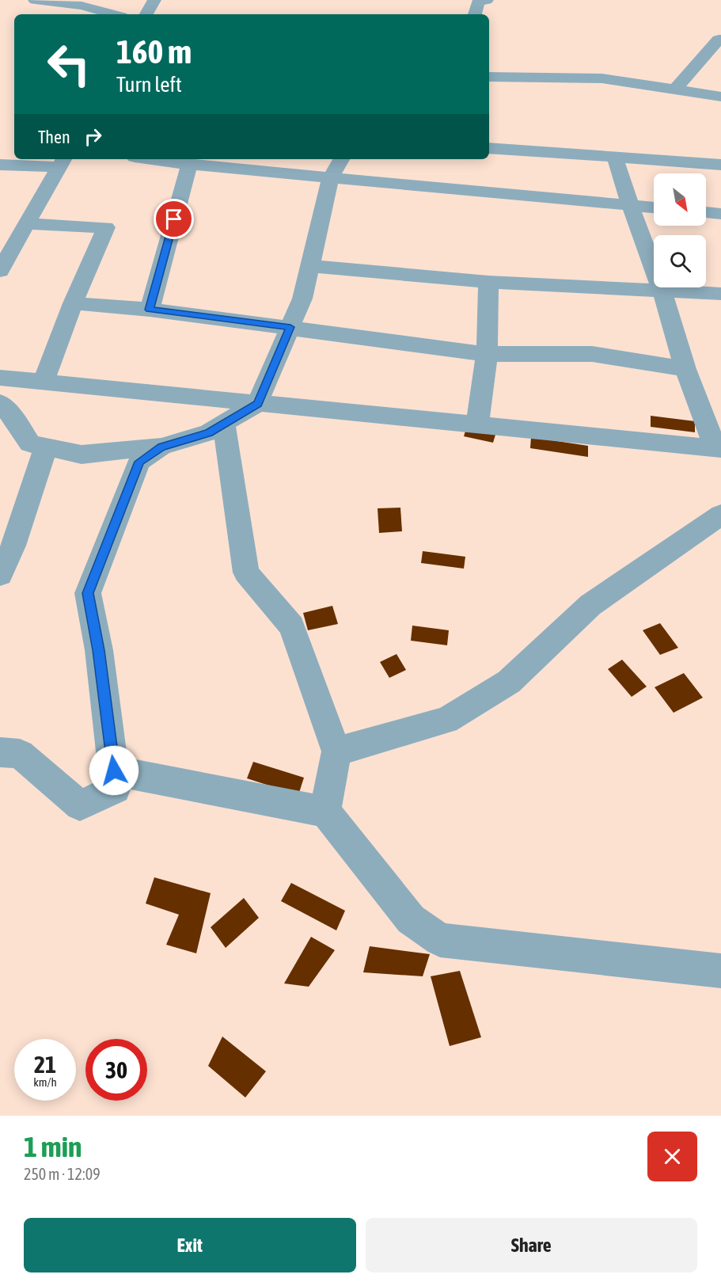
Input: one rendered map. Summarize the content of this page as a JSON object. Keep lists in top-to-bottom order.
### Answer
{
  "north": "bottom right",
  "page": {
    "turn": ["160 m", "Turn left"],
    "then": "Then",
    "speed": "21 km/h",
    "limit": "30",
    "heading": ["1 min", "250 m · 12:09"],
    "buttons": ["Exit", "Share"]
  }
}
